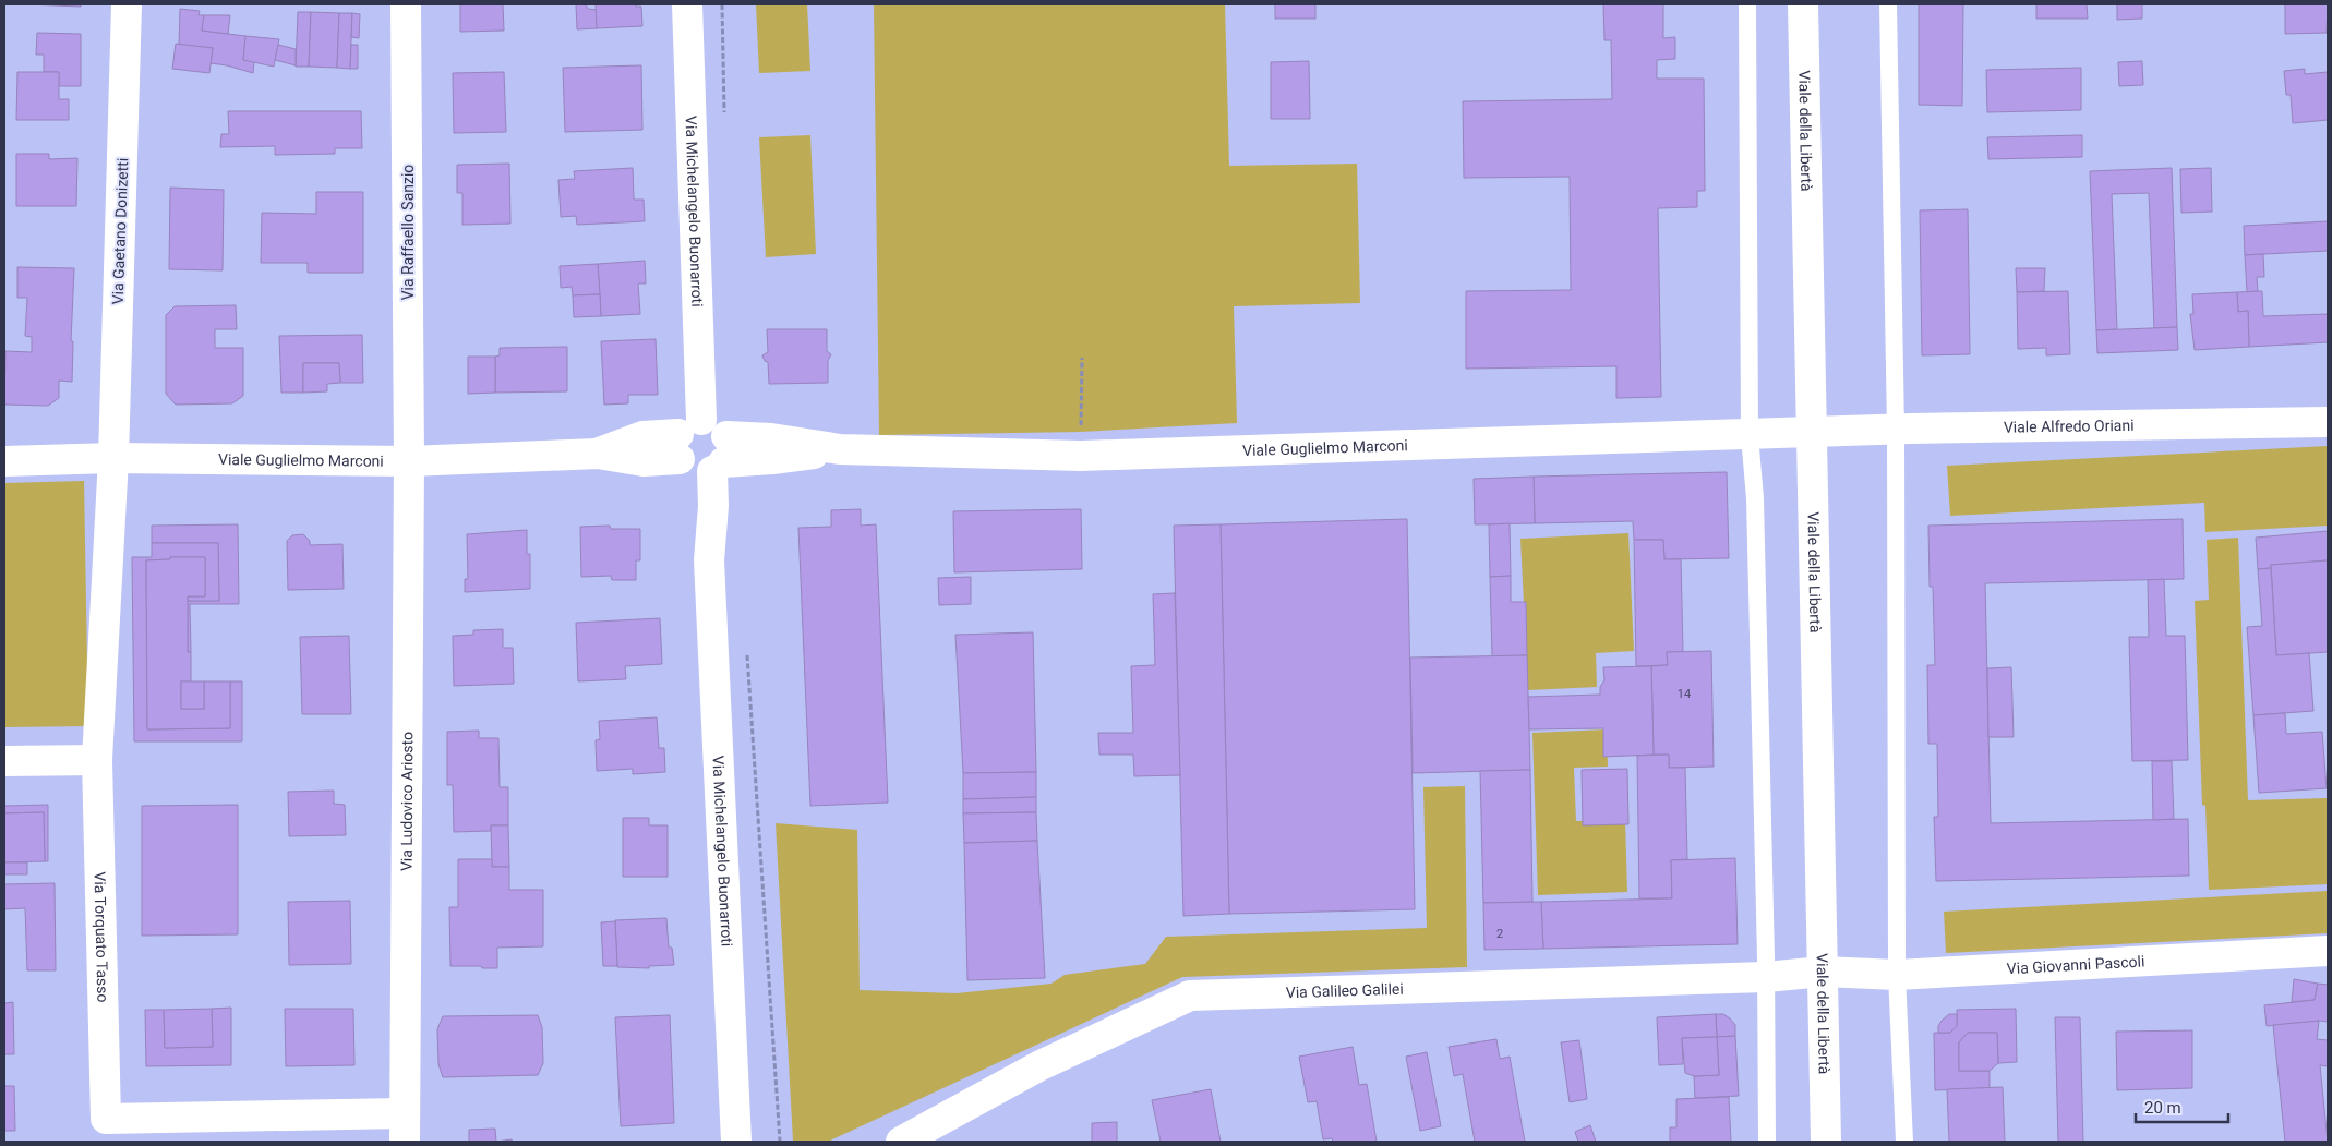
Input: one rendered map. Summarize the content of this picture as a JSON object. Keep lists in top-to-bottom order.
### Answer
{
  "streets": {
    "street": [
      "Viale della Libertà",
      "Via Michelangelo Buonarroti",
      "Via Gaetano Donizetti",
      "Via Raffaello Sanzio",
      "Viale Alfredo Oriani",
      "Viale Guglielmo Marconi",
      "Via Ludovico Ariosto",
      "Via Torquato Tasso",
      "Via Giovanni Pascoli",
      "Via Galileo Galilei"
    ]
  },
  "crossings": [
    ["Viale della Libertà", "Viale Alfredo Oriani"],
    ["Viale della Libertà", "Viale Guglielmo Marconi"],
    ["Viale della Libertà", "Via Giovanni Pascoli"],
    ["Viale della Libertà", "Via Galileo Galilei"],
    ["Via Michelangelo Buonarroti", "Viale Guglielmo Marconi"],
    ["Via Gaetano Donizetti", "Viale Guglielmo Marconi"],
    ["Via Gaetano Donizetti", "Via Torquato Tasso"],
    ["Via Raffaello Sanzio", "Viale Guglielmo Marconi"],
    ["Via Raffaello Sanzio", "Via Ludovico Ariosto"],
    ["Viale Alfredo Oriani", "Viale Guglielmo Marconi"],
    ["Viale Guglielmo Marconi", "Via Ludovico Ariosto"],
    ["Viale Guglielmo Marconi", "Via Torquato Tasso"],
    ["Via Ludovico Ariosto", "Via Torquato Tasso"],
    ["Via Giovanni Pascoli", "Via Galileo Galilei"]
  ],
  "house_numbers": ["14", "2"],
  "scale_bar": "20 m"
}
